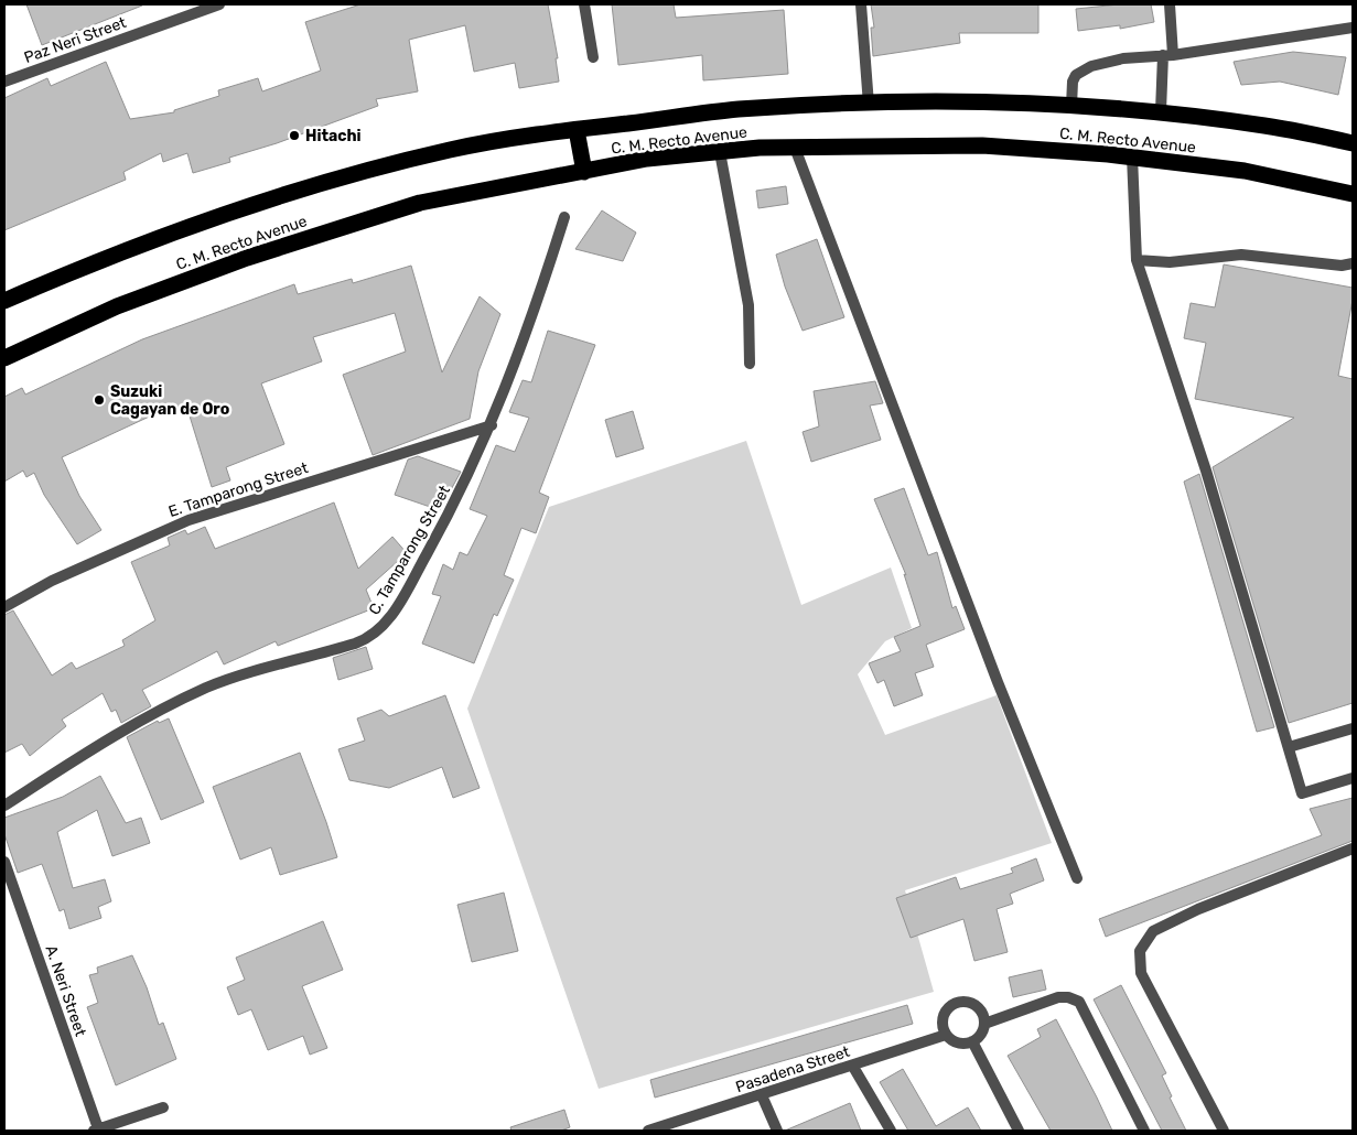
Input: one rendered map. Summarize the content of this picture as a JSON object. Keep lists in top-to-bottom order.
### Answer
{
  "streets": {
    "highway": ["C. M. Recto Avenue"],
    "street": [
      "Paz Neri Street",
      "E. Tamparong Street",
      "C. Tamparong Street",
      "A. Neri Street",
      "Pasadena Street"
    ]
  },
  "crossings": [
    ["E. Tamparong Street", "C. Tamparong Street"]
  ],
  "places": ["Hitachi", "Suzuki Cagayan de Oro"]
}
